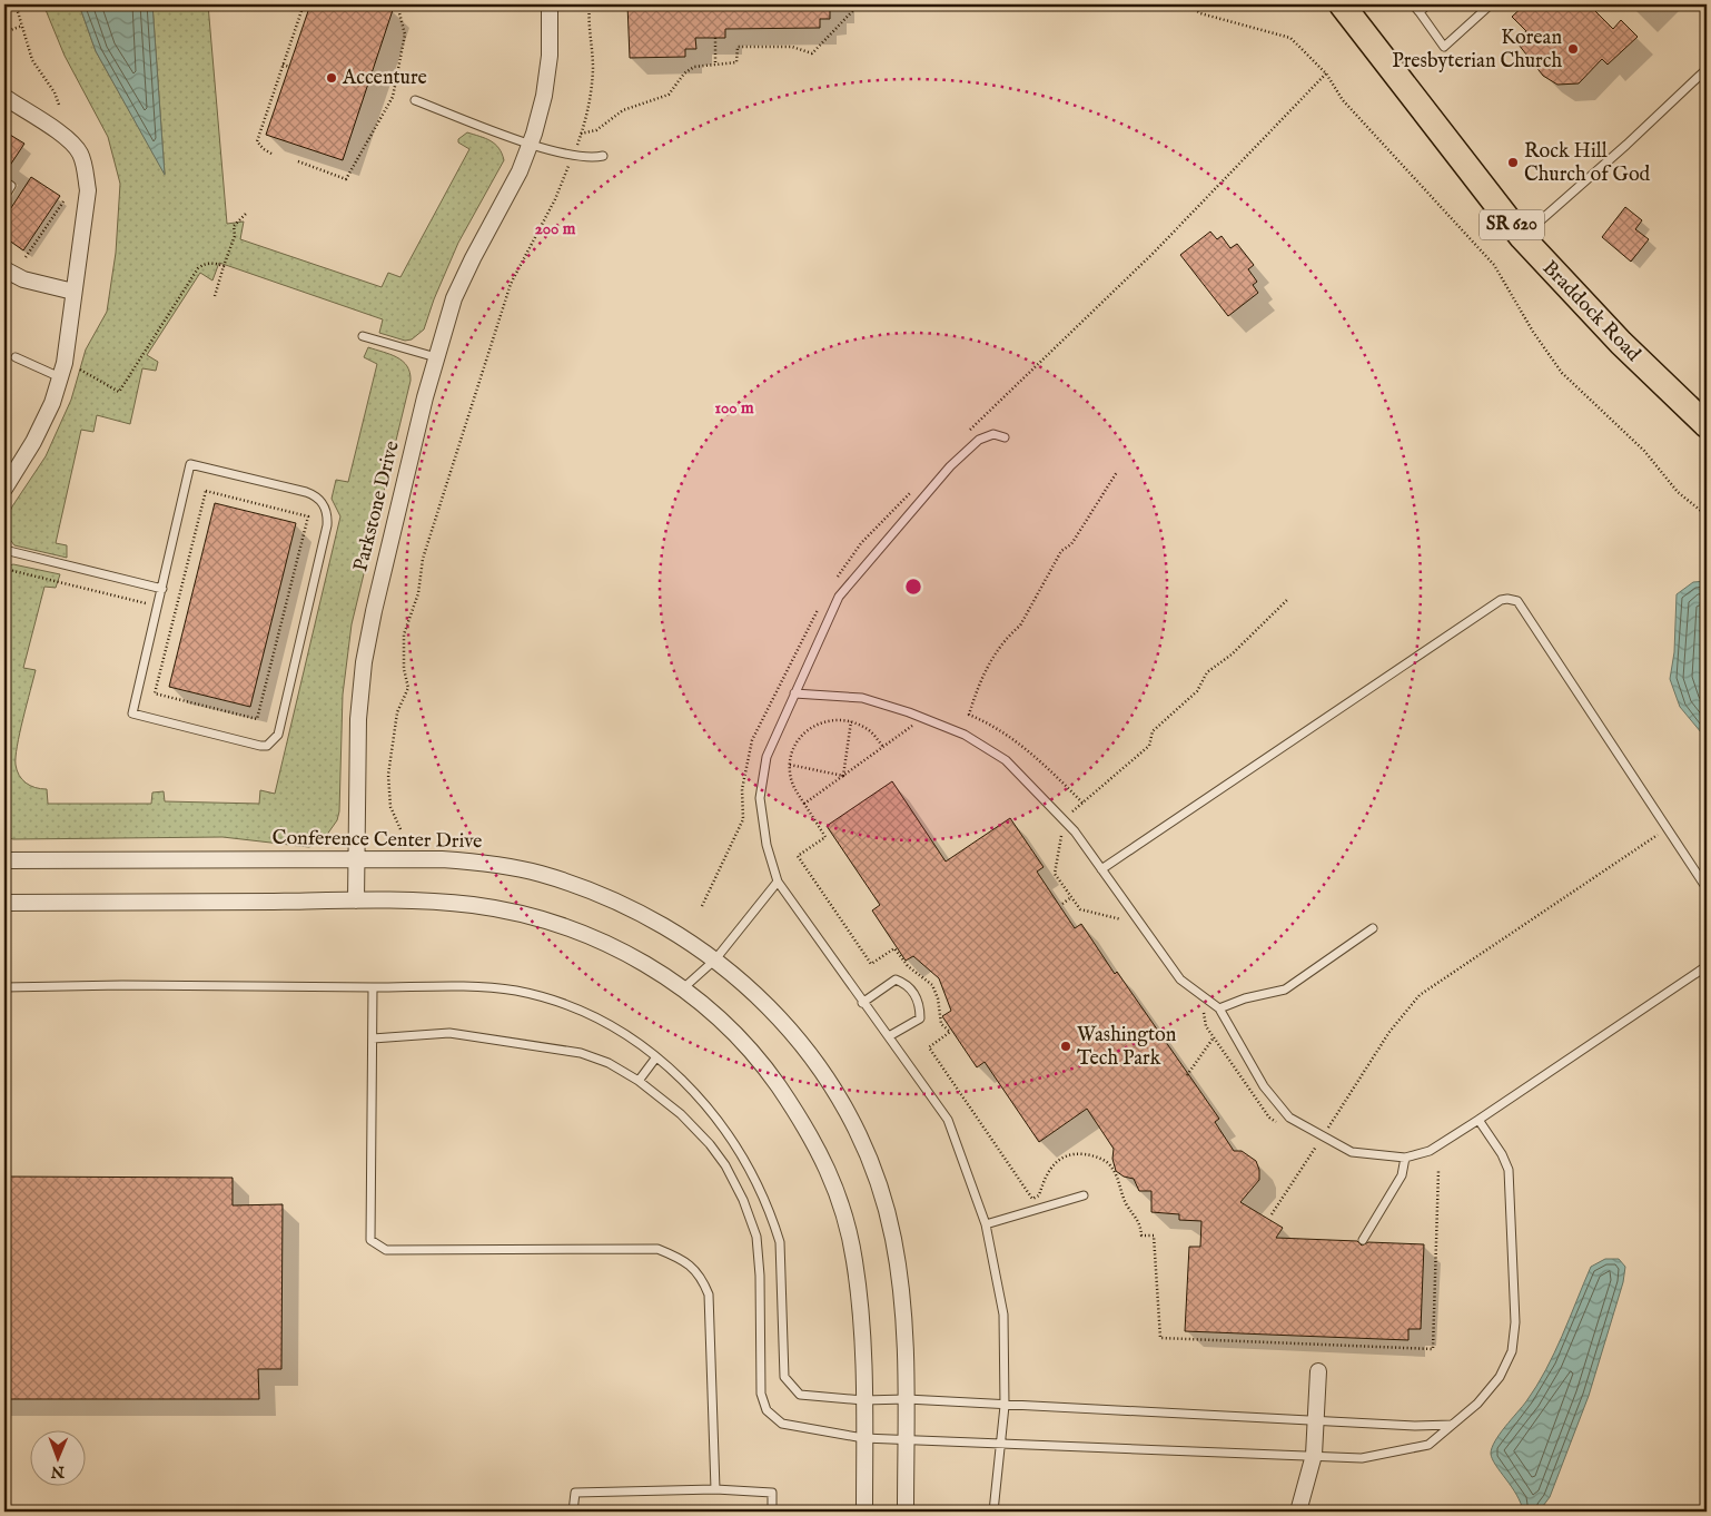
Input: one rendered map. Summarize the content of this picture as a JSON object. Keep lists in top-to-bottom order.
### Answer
{
  "streets": {
    "main road": ["SR 620", "Braddock Road"],
    "street": ["Parkstone Drive", "Conference Center Drive"]
  },
  "crossings": [
    ["Parkstone Drive", "Conference Center Drive"]
  ],
  "places": [
    "Korean Presbyterian Church",
    "Accenture",
    "Rock Hill Church of God",
    "Washington Tech Park"
  ],
  "north": "bottom",
  "rings": ["200 m", "100 m"]
}
